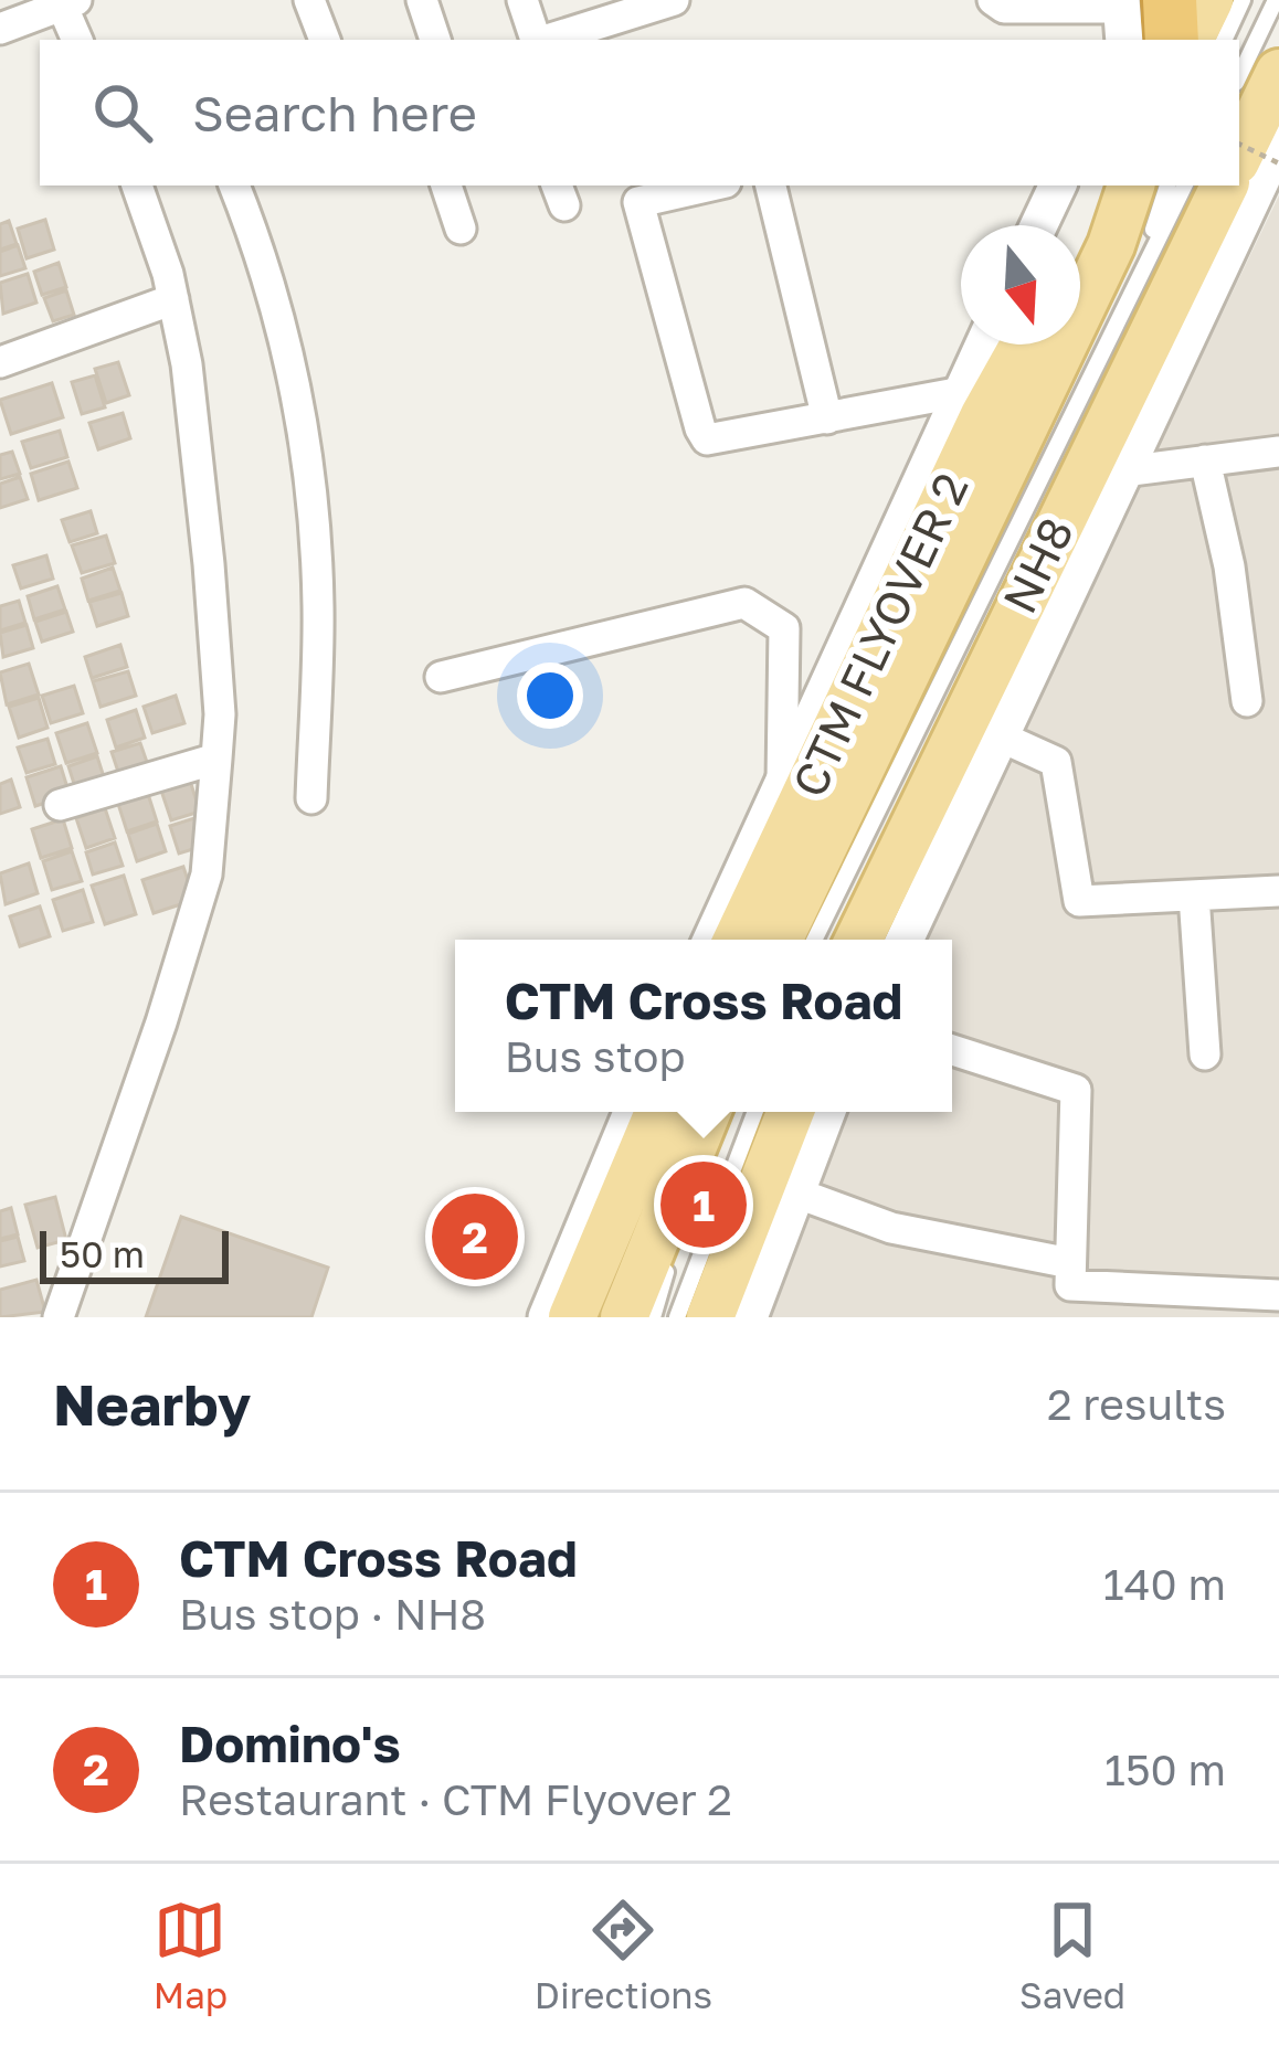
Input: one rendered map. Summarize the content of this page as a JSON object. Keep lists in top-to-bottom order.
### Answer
{
  "streets": {
    "main road": ["NH8", "CTM FLYOVER 2"]
  },
  "scale_bar": "50 m",
  "north": "bottom",
  "page": {
    "search": "Search here",
    "popup": ["CTM Cross Road", "Bus stop"],
    "pins": ["1", "2"],
    "scale": "50 m",
    "heading": ["Nearby", "2 results"],
    "list": [
      {
        "mark": "1",
        "name": "CTM Cross Road",
        "note": "Bus stop · NH8",
        "value": "140 m"
      },
      {
        "mark": "2",
        "name": "Domino's",
        "note": "Restaurant · CTM Flyover 2",
        "value": "150 m"
      }
    ],
    "nav": ["Map", "Directions", "Saved"]
  }
}
